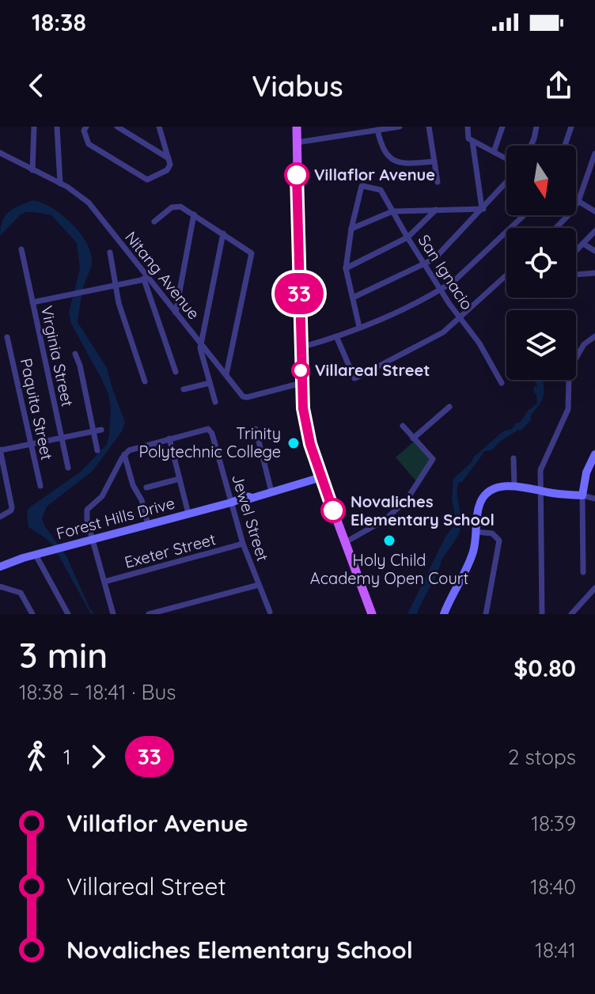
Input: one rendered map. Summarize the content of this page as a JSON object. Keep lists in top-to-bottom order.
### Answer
{
  "streets": {
    "street": [
      "San Ignacio",
      "Nitang Avenue",
      "Virginia Street",
      "Paquita Street",
      "Jewel Street",
      "Forest Hills Drive",
      "Exeter Street"
    ]
  },
  "crossings": [
    ["Jewel Street", "Forest Hills Drive"],
    ["Jewel Street", "Exeter Street"]
  ],
  "places": [
    "Villaflor Avenue",
    "Villareal Street",
    "Trinity Polytechnic College",
    "Novaliches Elementary School",
    "Holy Child Academy Open Court"
  ],
  "lines": ["bus line 33"],
  "north": "bottom",
  "page": {
    "status": "18:38",
    "header": "Viabus",
    "on_map": "33",
    "heading": ["3 min", "18:38 – 18:41 · Bus", "$0.80"],
    "legs": ["1", "33", "2 stops"],
    "list": [
      {
        "name": "Villaflor Avenue",
        "value": "18:39"
      },
      {
        "name": "Villareal Street",
        "value": "18:40"
      },
      {
        "name": "Novaliches Elementary School",
        "value": "18:41"
      }
    ]
  }
}
